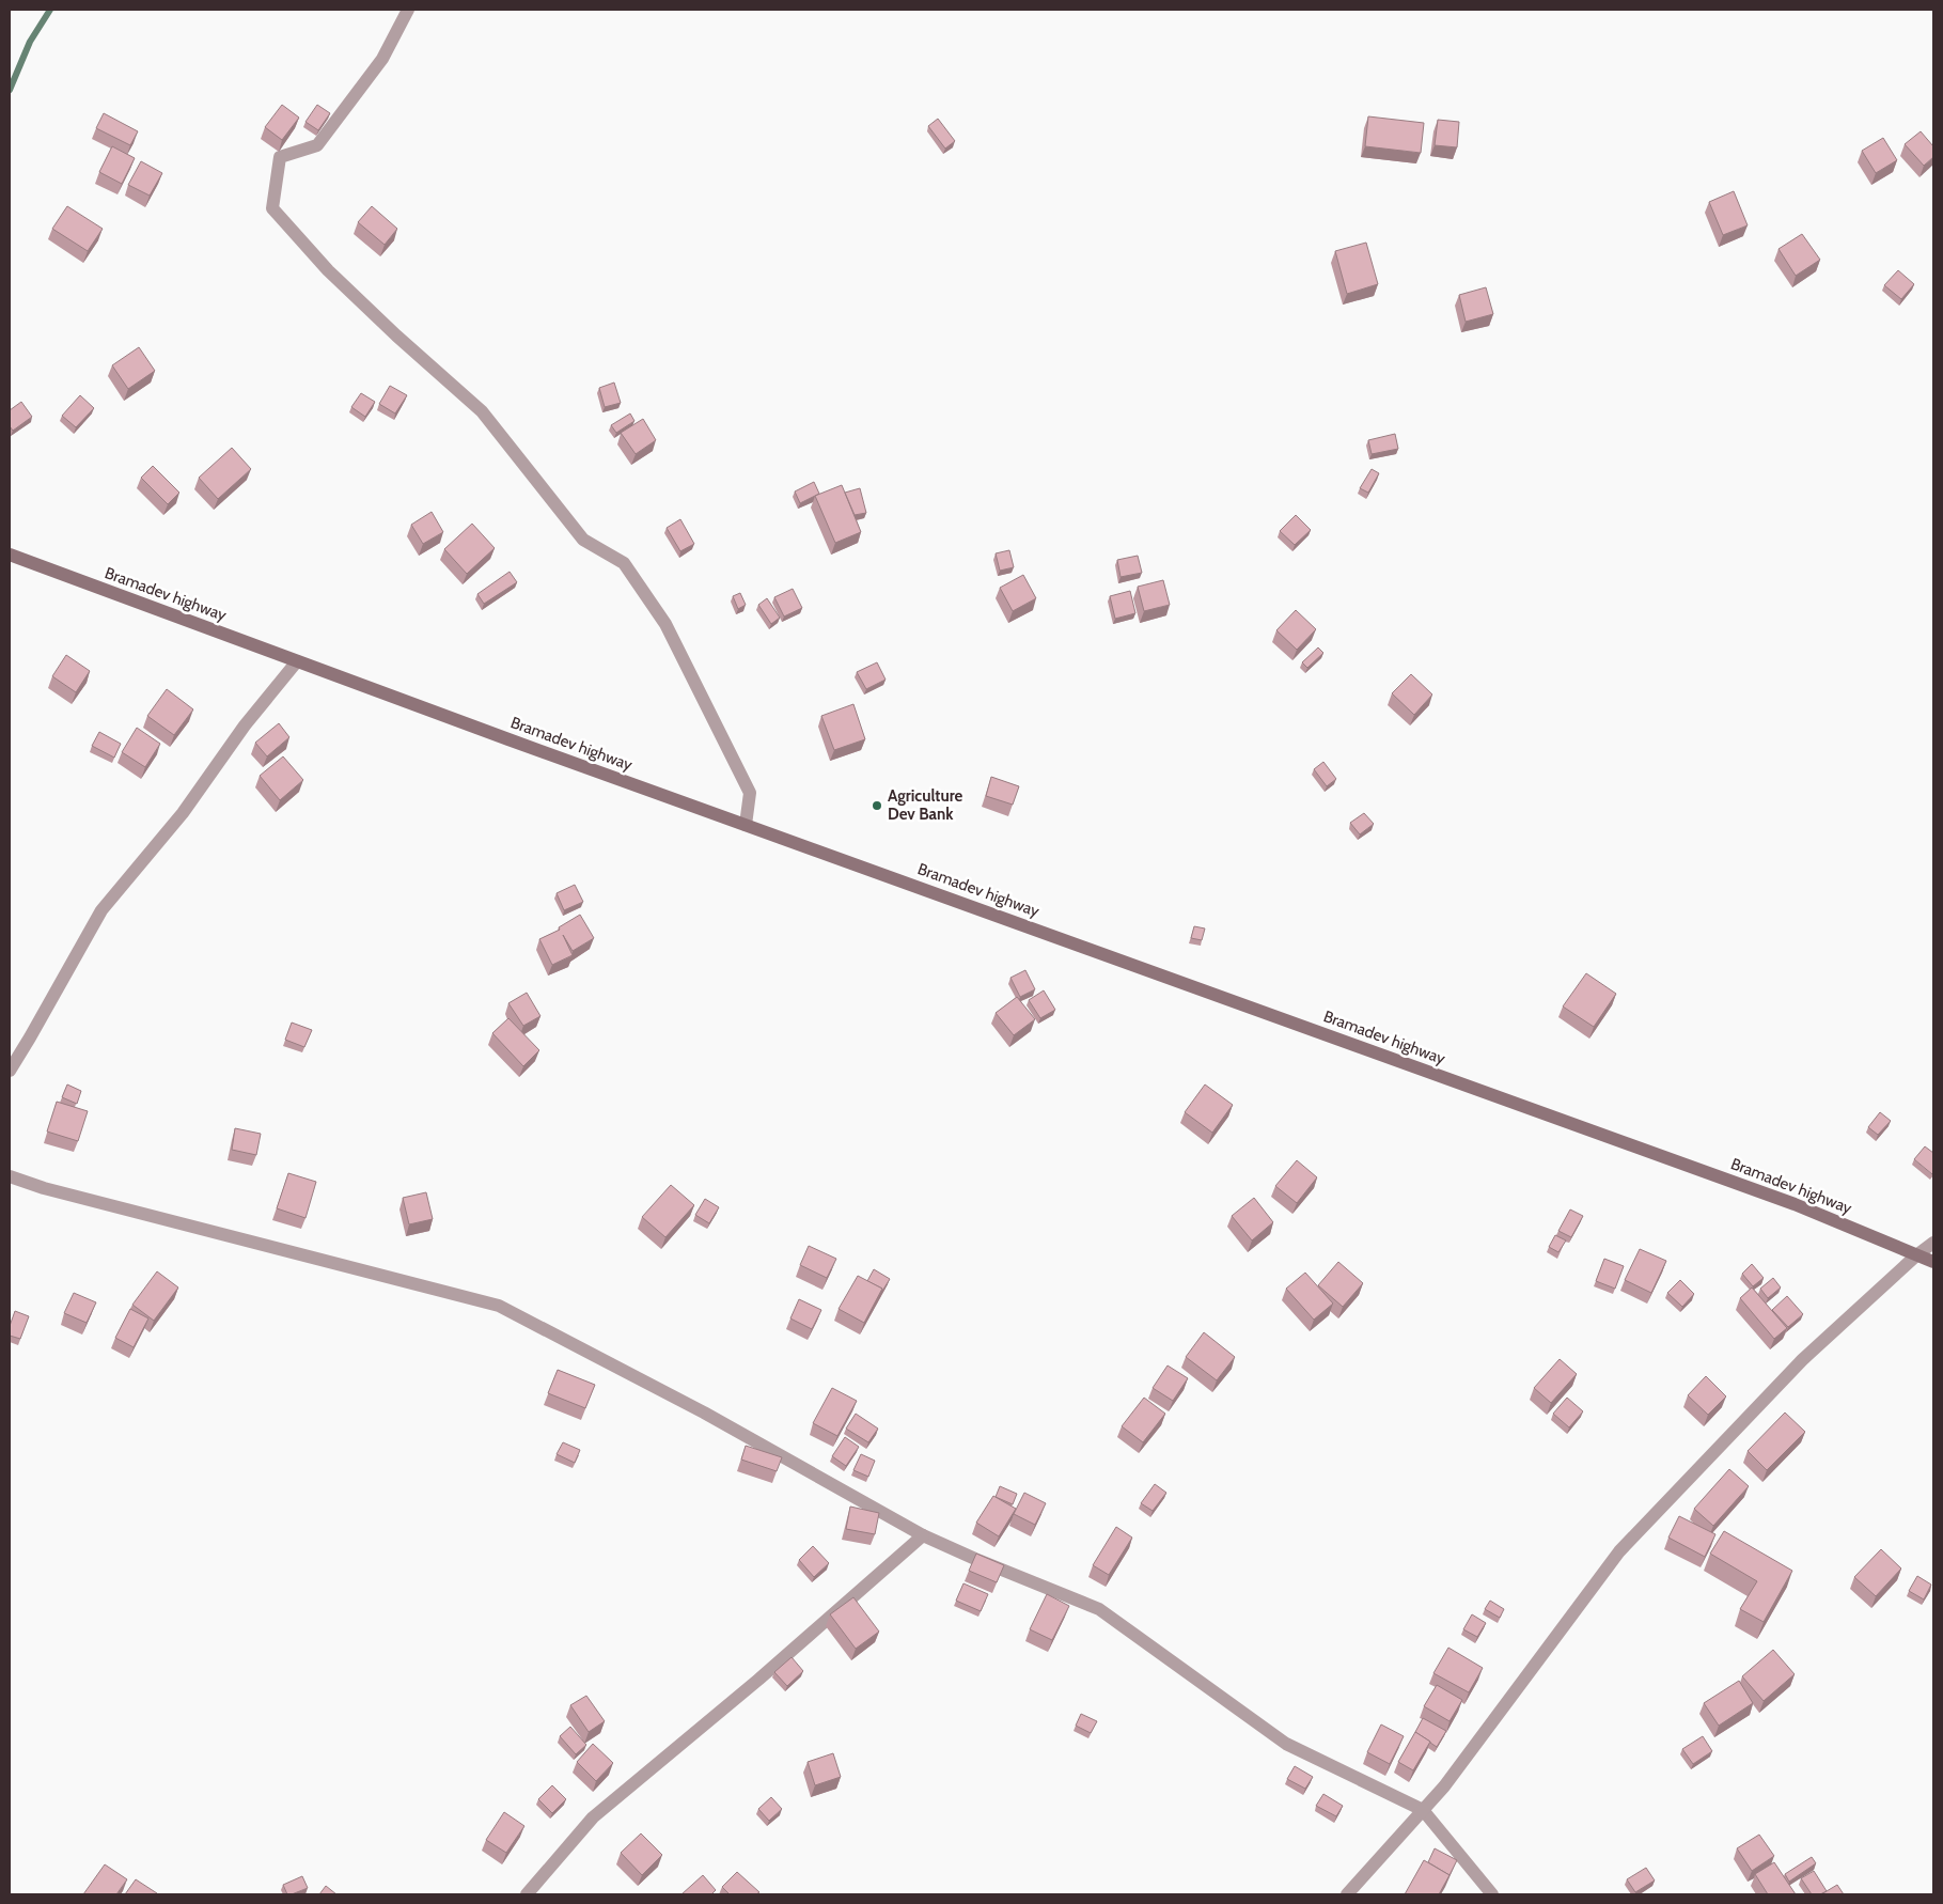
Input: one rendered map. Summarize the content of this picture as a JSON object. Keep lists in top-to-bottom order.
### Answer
{
  "streets": {
    "street": ["Bramadev highway"]
  },
  "places": ["Agriculture Dev Bank"]
}
